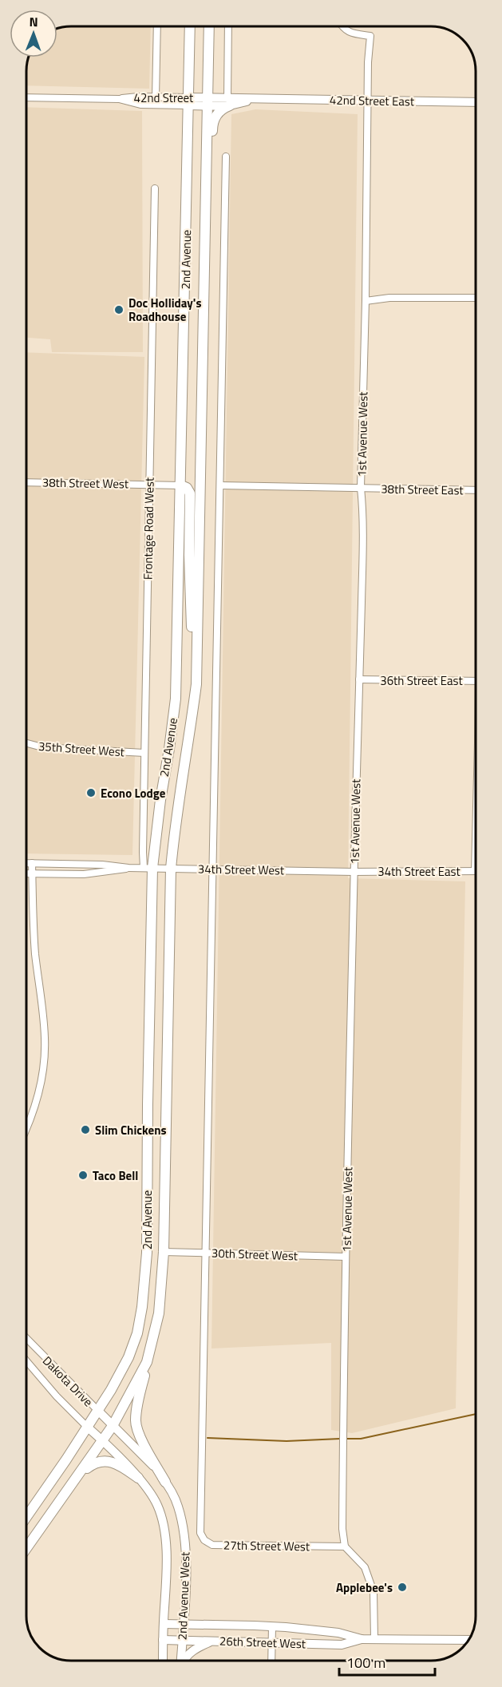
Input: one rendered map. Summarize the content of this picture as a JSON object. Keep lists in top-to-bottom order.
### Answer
{
  "streets": {
    "highway": ["2nd Avenue"],
    "main road": ["42nd Street East", "2nd Avenue West", "26th Street West"],
    "street": [
      "42nd Street",
      "1st Avenue West",
      "38th Street West",
      "38th Street East",
      "Frontage Road West",
      "36th Street East",
      "35th Street West",
      "34th Street West",
      "34th Street East",
      "30th Street West",
      "Dakota Drive",
      "27th Street West"
    ]
  },
  "crossings": [
    ["42nd Street", "42nd Street East"],
    ["42nd Street", "2nd Avenue"],
    ["42nd Street East", "2nd Avenue"],
    ["42nd Street East", "1st Avenue West"],
    ["2nd Avenue", "38th Street West"],
    ["2nd Avenue", "Frontage Road West"],
    ["2nd Avenue", "34th Street West"],
    ["2nd Avenue", "30th Street West"],
    ["2nd Avenue", "Dakota Drive"],
    ["2nd Avenue", "2nd Avenue West"],
    ["1st Avenue West", "38th Street East"],
    ["1st Avenue West", "36th Street East"],
    ["1st Avenue West", "34th Street West"],
    ["1st Avenue West", "34th Street East"],
    ["1st Avenue West", "30th Street West"],
    ["1st Avenue West", "27th Street West"],
    ["38th Street West", "Frontage Road West"],
    ["Frontage Road West", "35th Street West"],
    ["Frontage Road West", "34th Street West"],
    ["34th Street West", "34th Street East"],
    ["34th Street West", "27th Street West"],
    ["30th Street West", "27th Street West"],
    ["Dakota Drive", "2nd Avenue West"],
    ["2nd Avenue West", "26th Street West"]
  ],
  "places": [
    "Doc Holliday's Roadhouse",
    "Econo Lodge",
    "Slim Chickens",
    "Taco Bell",
    "Applebee's"
  ],
  "scale_bar": "100 m",
  "north": "top"
}
